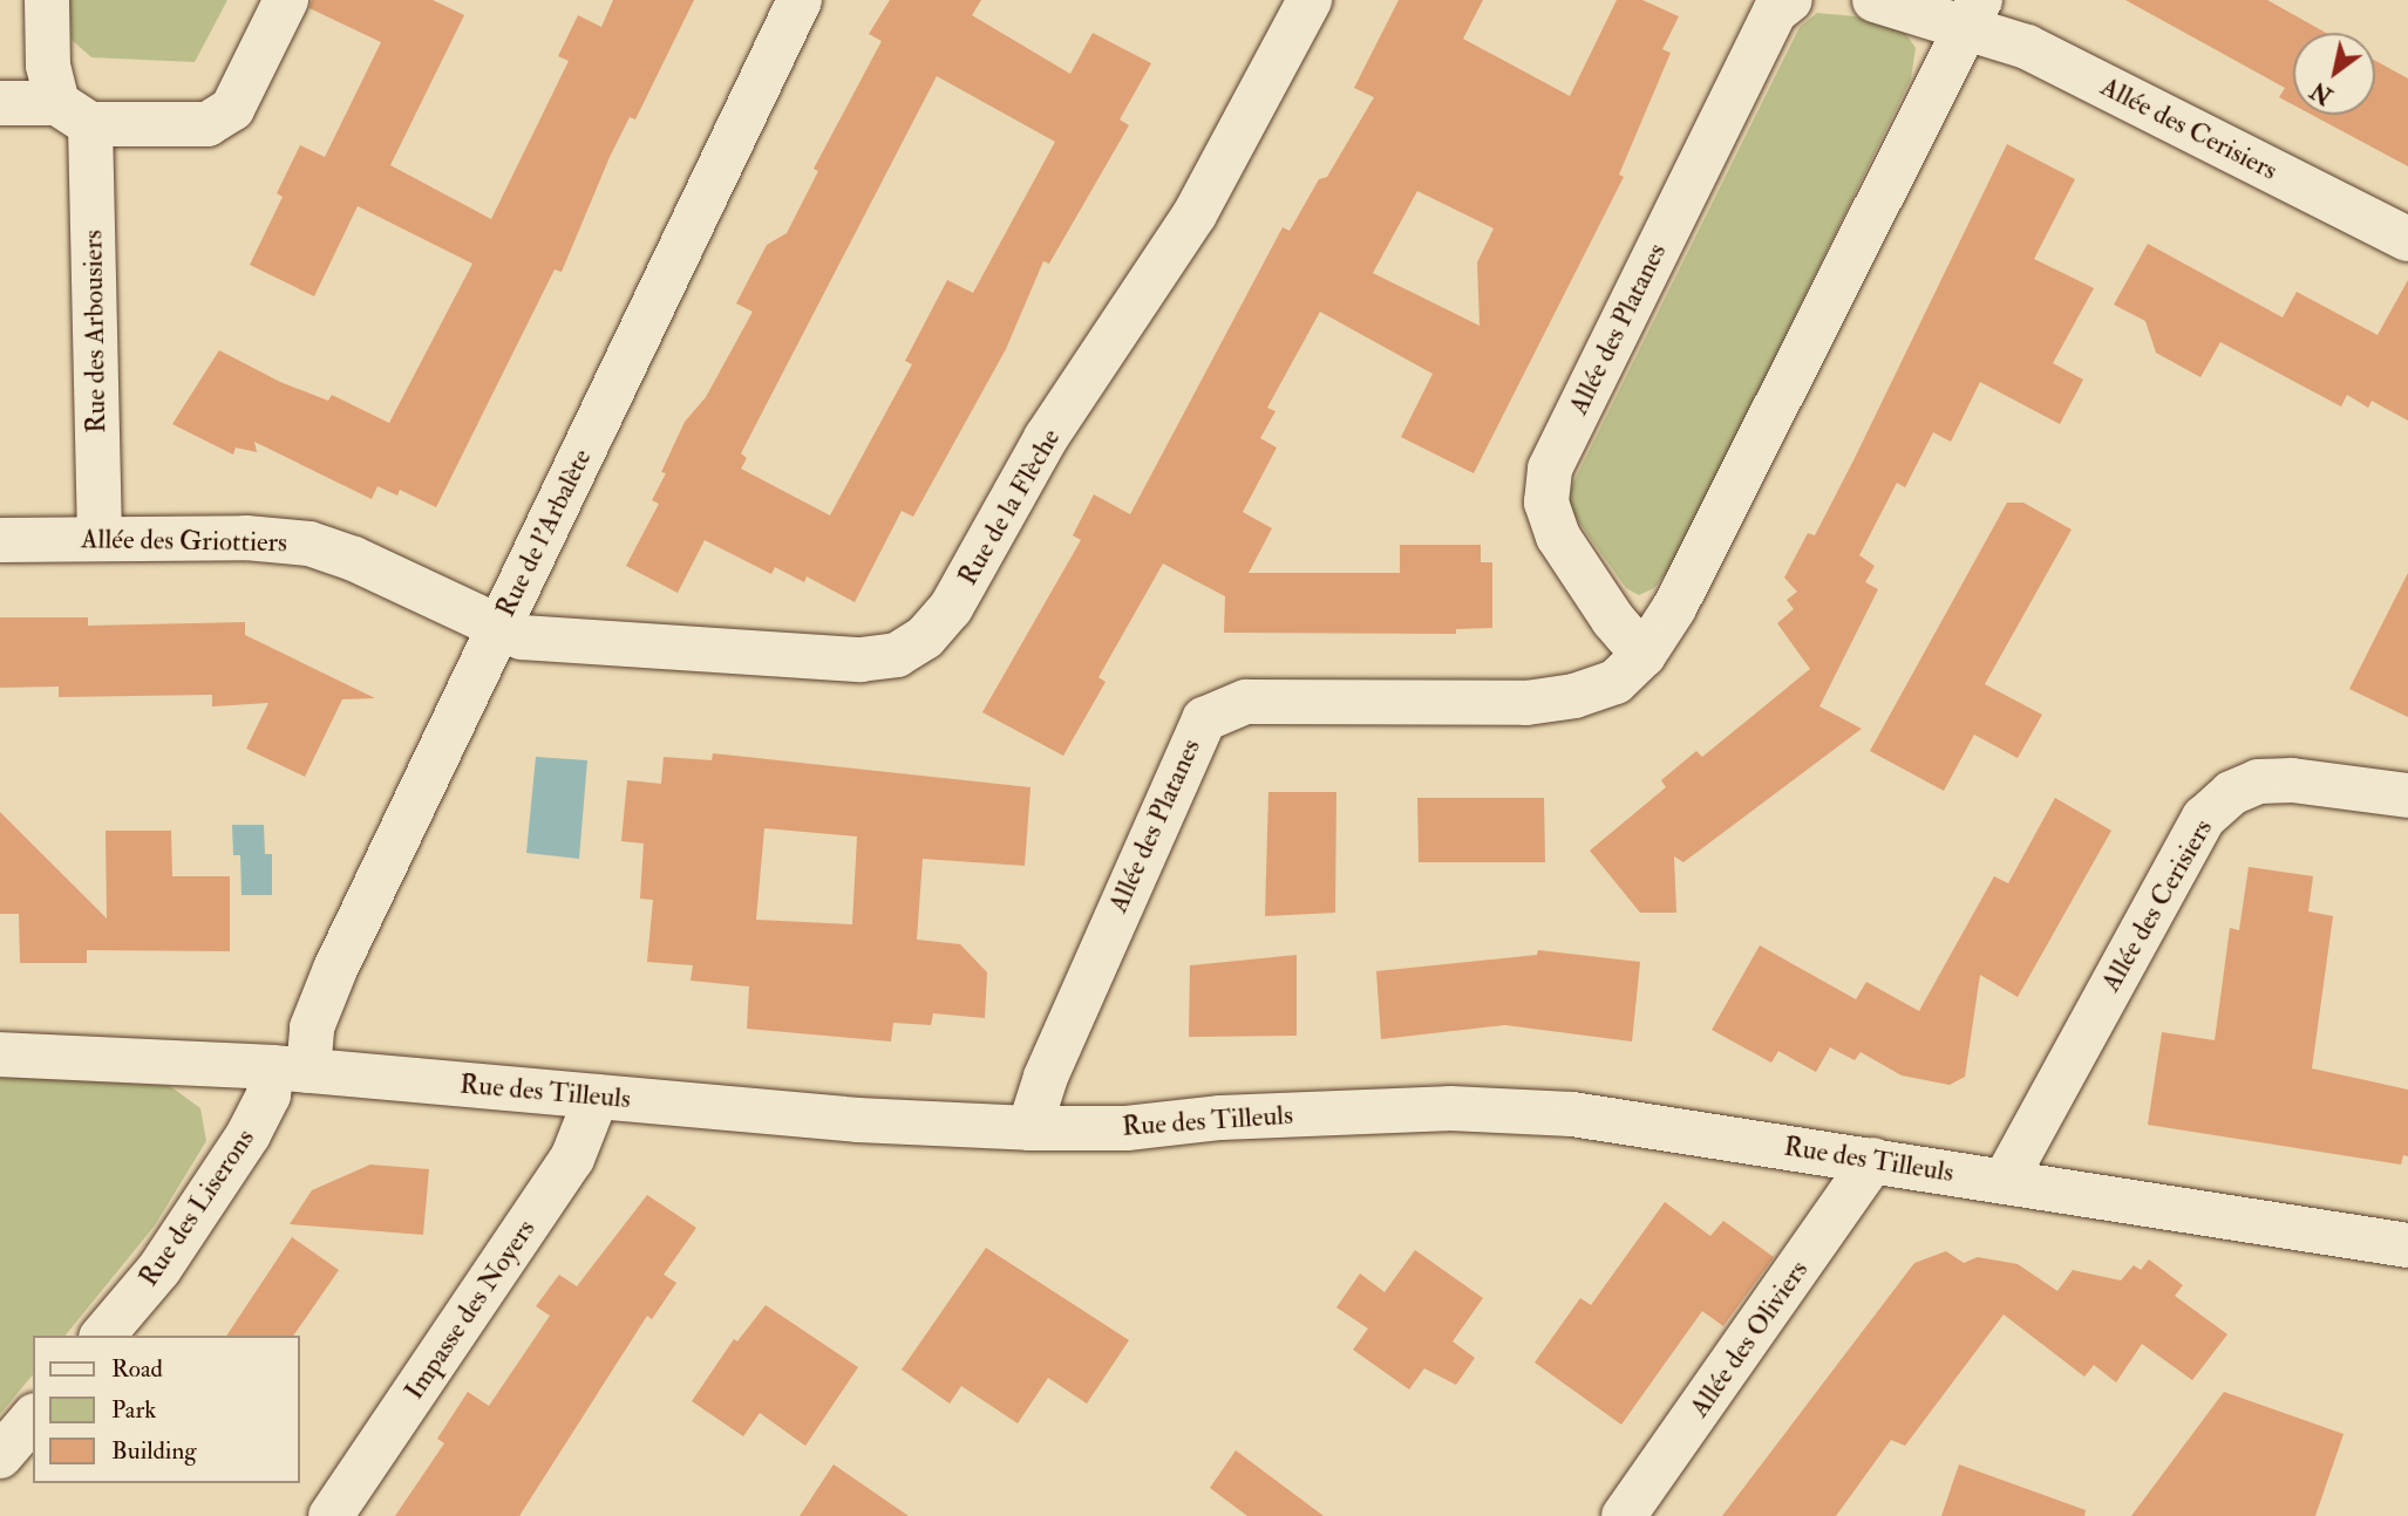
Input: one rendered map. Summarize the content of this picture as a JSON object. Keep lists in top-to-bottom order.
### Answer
{
  "streets": {
    "street": [
      "Allée des Cerisiers",
      "Allée des Platanes",
      "Rue des Arbousiers",
      "Rue de la Flèche",
      "Rue de l’Arbalète",
      "Allée des Griottiers",
      "Rue des Tilleuls",
      "Rue des Liserons",
      "Impasse des Noyers",
      "Allée des Oliviers"
    ]
  },
  "crossings": [
    ["Allée des Cerisiers", "Allée des Platanes"],
    ["Allée des Cerisiers", "Rue des Tilleuls"],
    ["Allée des Platanes", "Rue des Tilleuls"],
    ["Rue des Arbousiers", "Allée des Griottiers"],
    ["Rue de la Flèche", "Rue de l’Arbalète"],
    ["Rue de la Flèche", "Allée des Griottiers"],
    ["Rue de l’Arbalète", "Allée des Griottiers"],
    ["Rue de l’Arbalète", "Rue des Tilleuls"],
    ["Rue de l’Arbalète", "Rue des Liserons"],
    ["Rue des Tilleuls", "Rue des Liserons"],
    ["Rue des Tilleuls", "Impasse des Noyers"],
    ["Rue des Tilleuls", "Allée des Oliviers"]
  ],
  "legend": ["Road", "Park", "Building"],
  "north": "bottom left"
}
